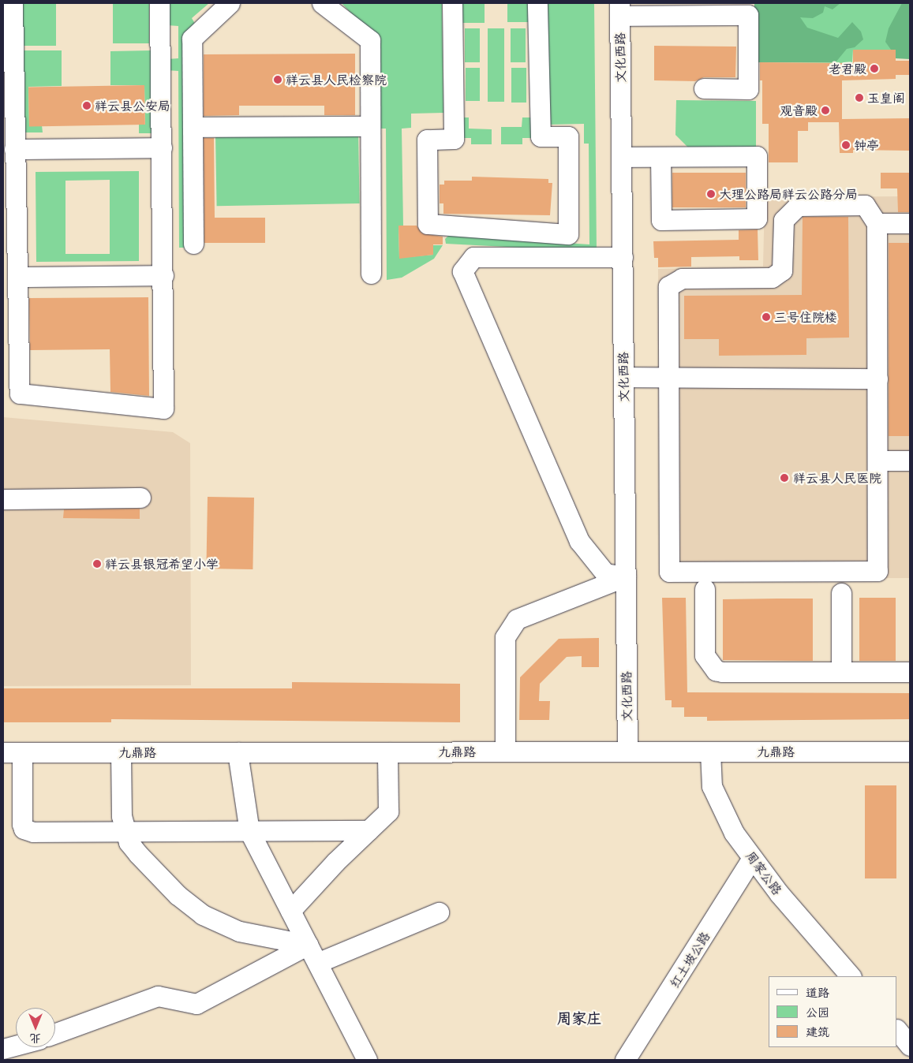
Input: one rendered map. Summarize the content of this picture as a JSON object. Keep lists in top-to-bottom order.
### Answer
{
  "streets": {
    "street": [
      "文化西路",
      "九鼎路",
      "周家公路",
      "红土坡公路"
    ]
  },
  "crossings": [
    ["文化西路", "九鼎路"],
    ["九鼎路", "周家公路"],
    ["周家公路", "红土坡公路"]
  ],
  "districts": ["周家庄"],
  "places": [
    "老君殿",
    "祥云县人民检察院",
    "玉皇阁",
    "祥云县公安局",
    "观音殿",
    "钟亭",
    "大理公路局祥云公路分局",
    "三号住院楼",
    "祥云县人民医院",
    "祥云县银冠希望小学"
  ],
  "legend": ["道路", "公园", "建筑"],
  "north": "bottom"
}
